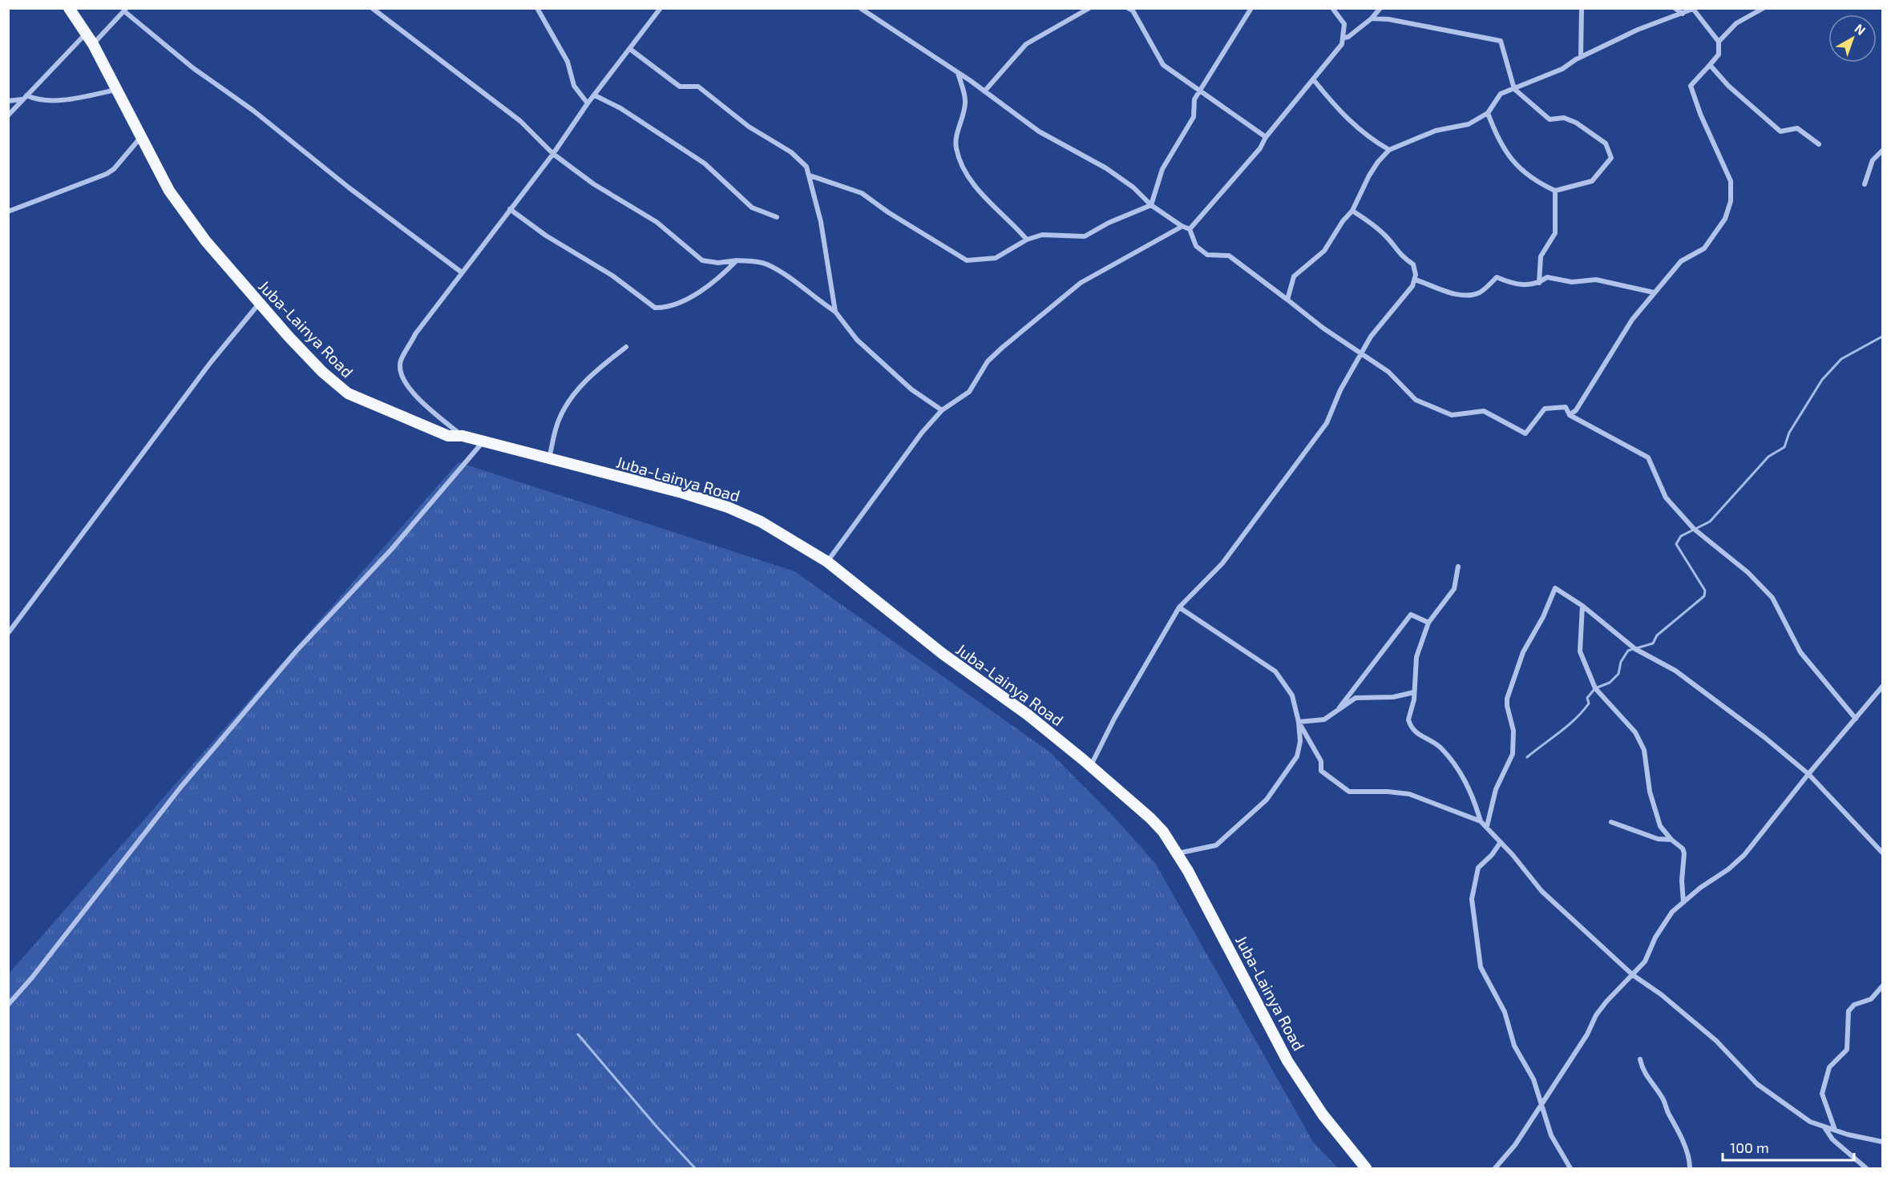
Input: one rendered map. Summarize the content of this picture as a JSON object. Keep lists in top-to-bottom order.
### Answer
{
  "streets": {
    "main road": ["Juba-Lainya Road"]
  },
  "scale_bar": "100 m",
  "north": "top right"
}
